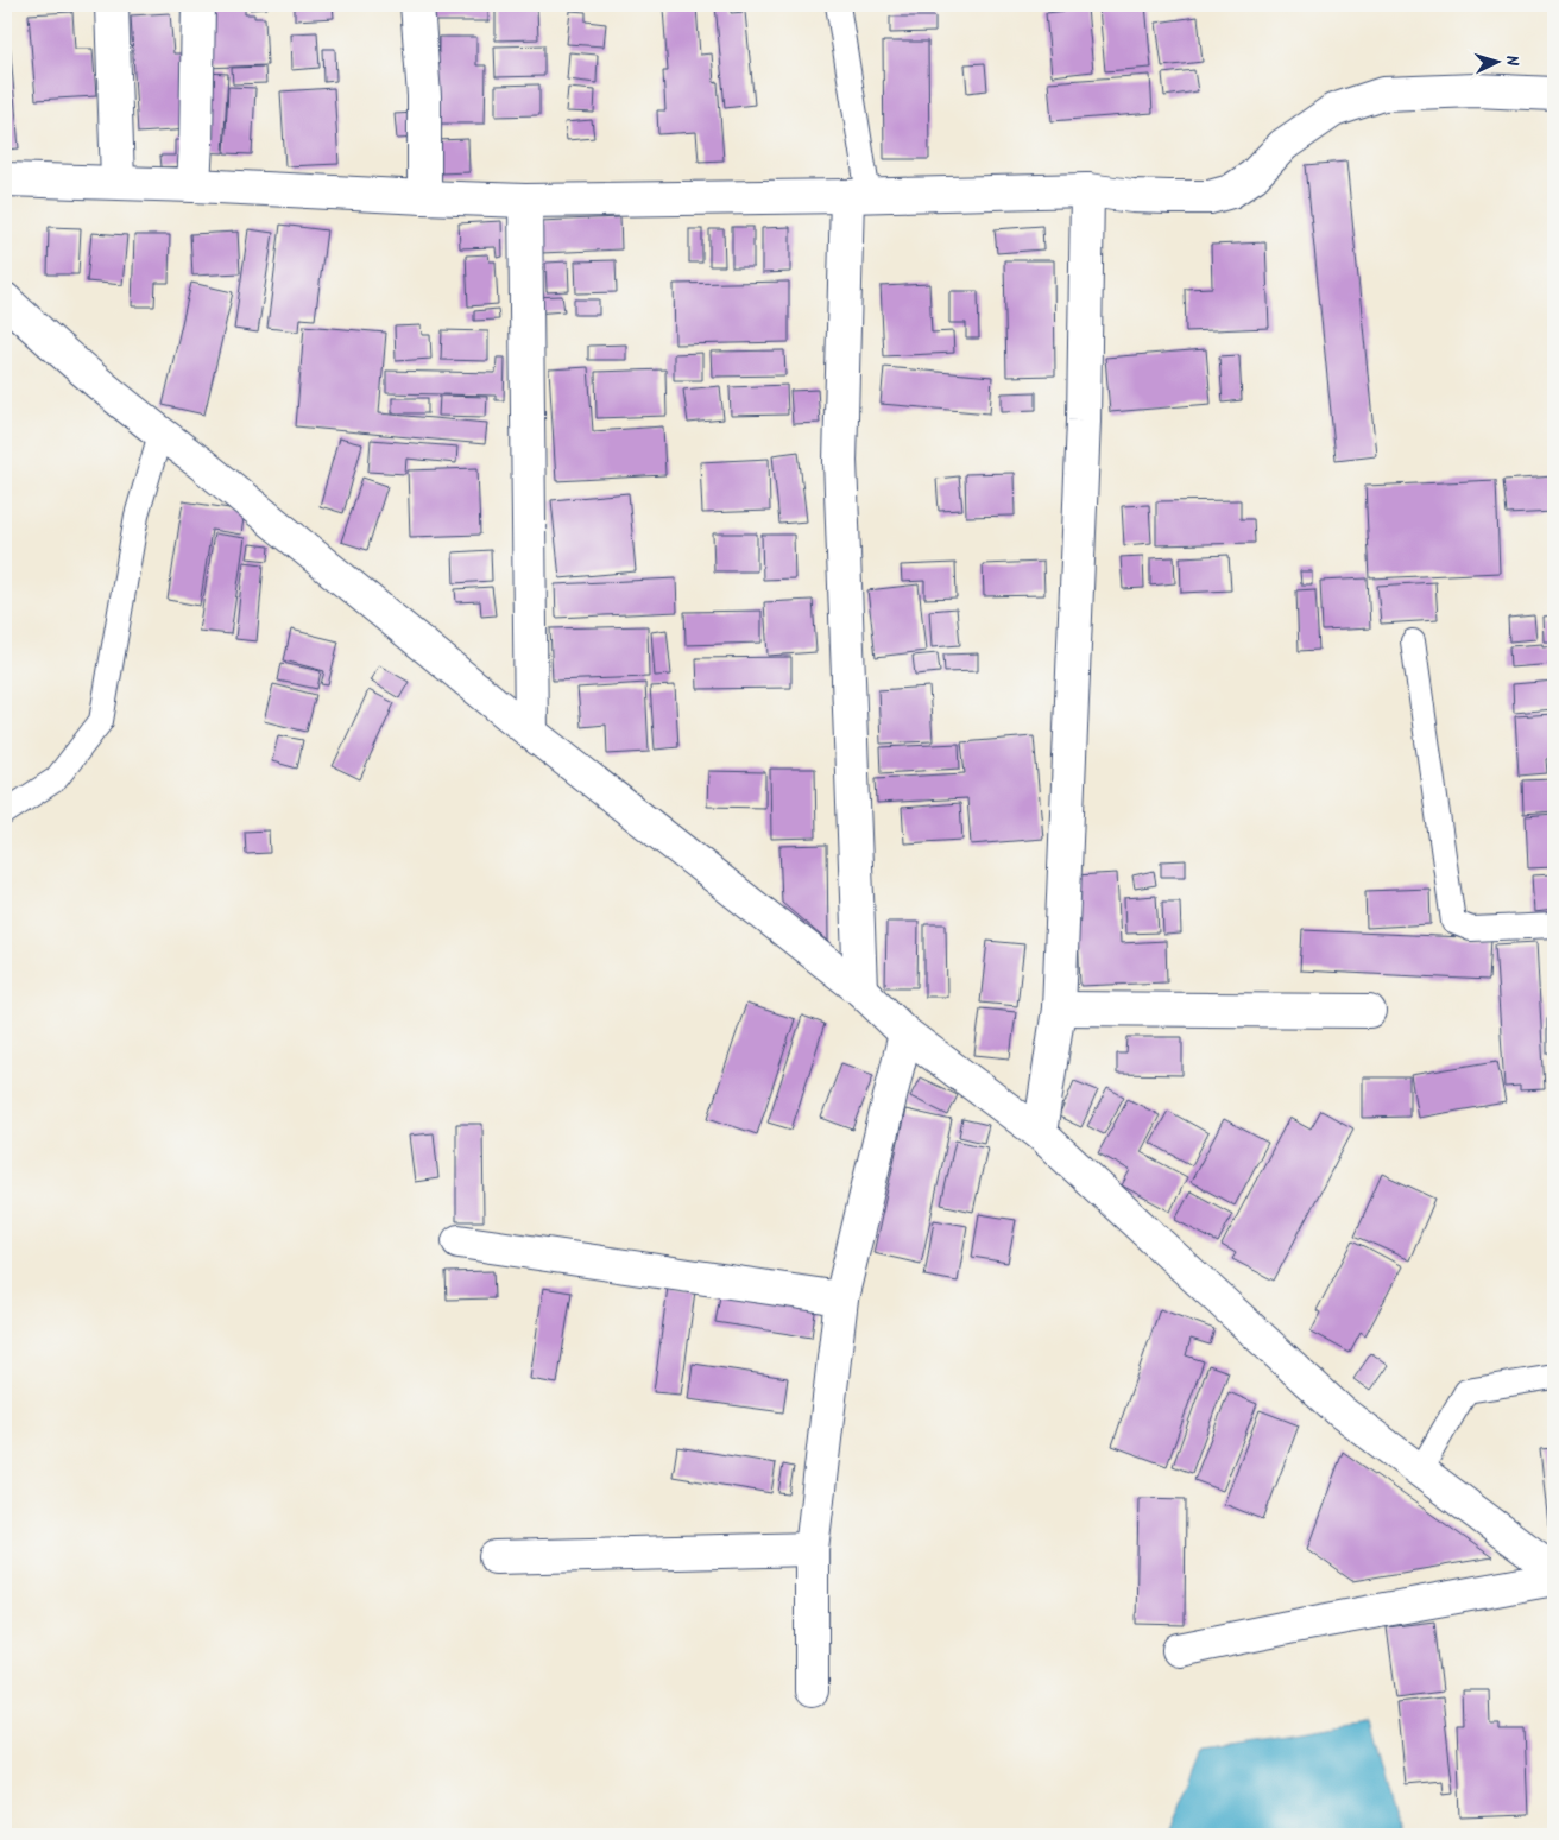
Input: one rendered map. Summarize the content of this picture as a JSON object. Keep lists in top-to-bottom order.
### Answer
{
  "north": "right"
}
